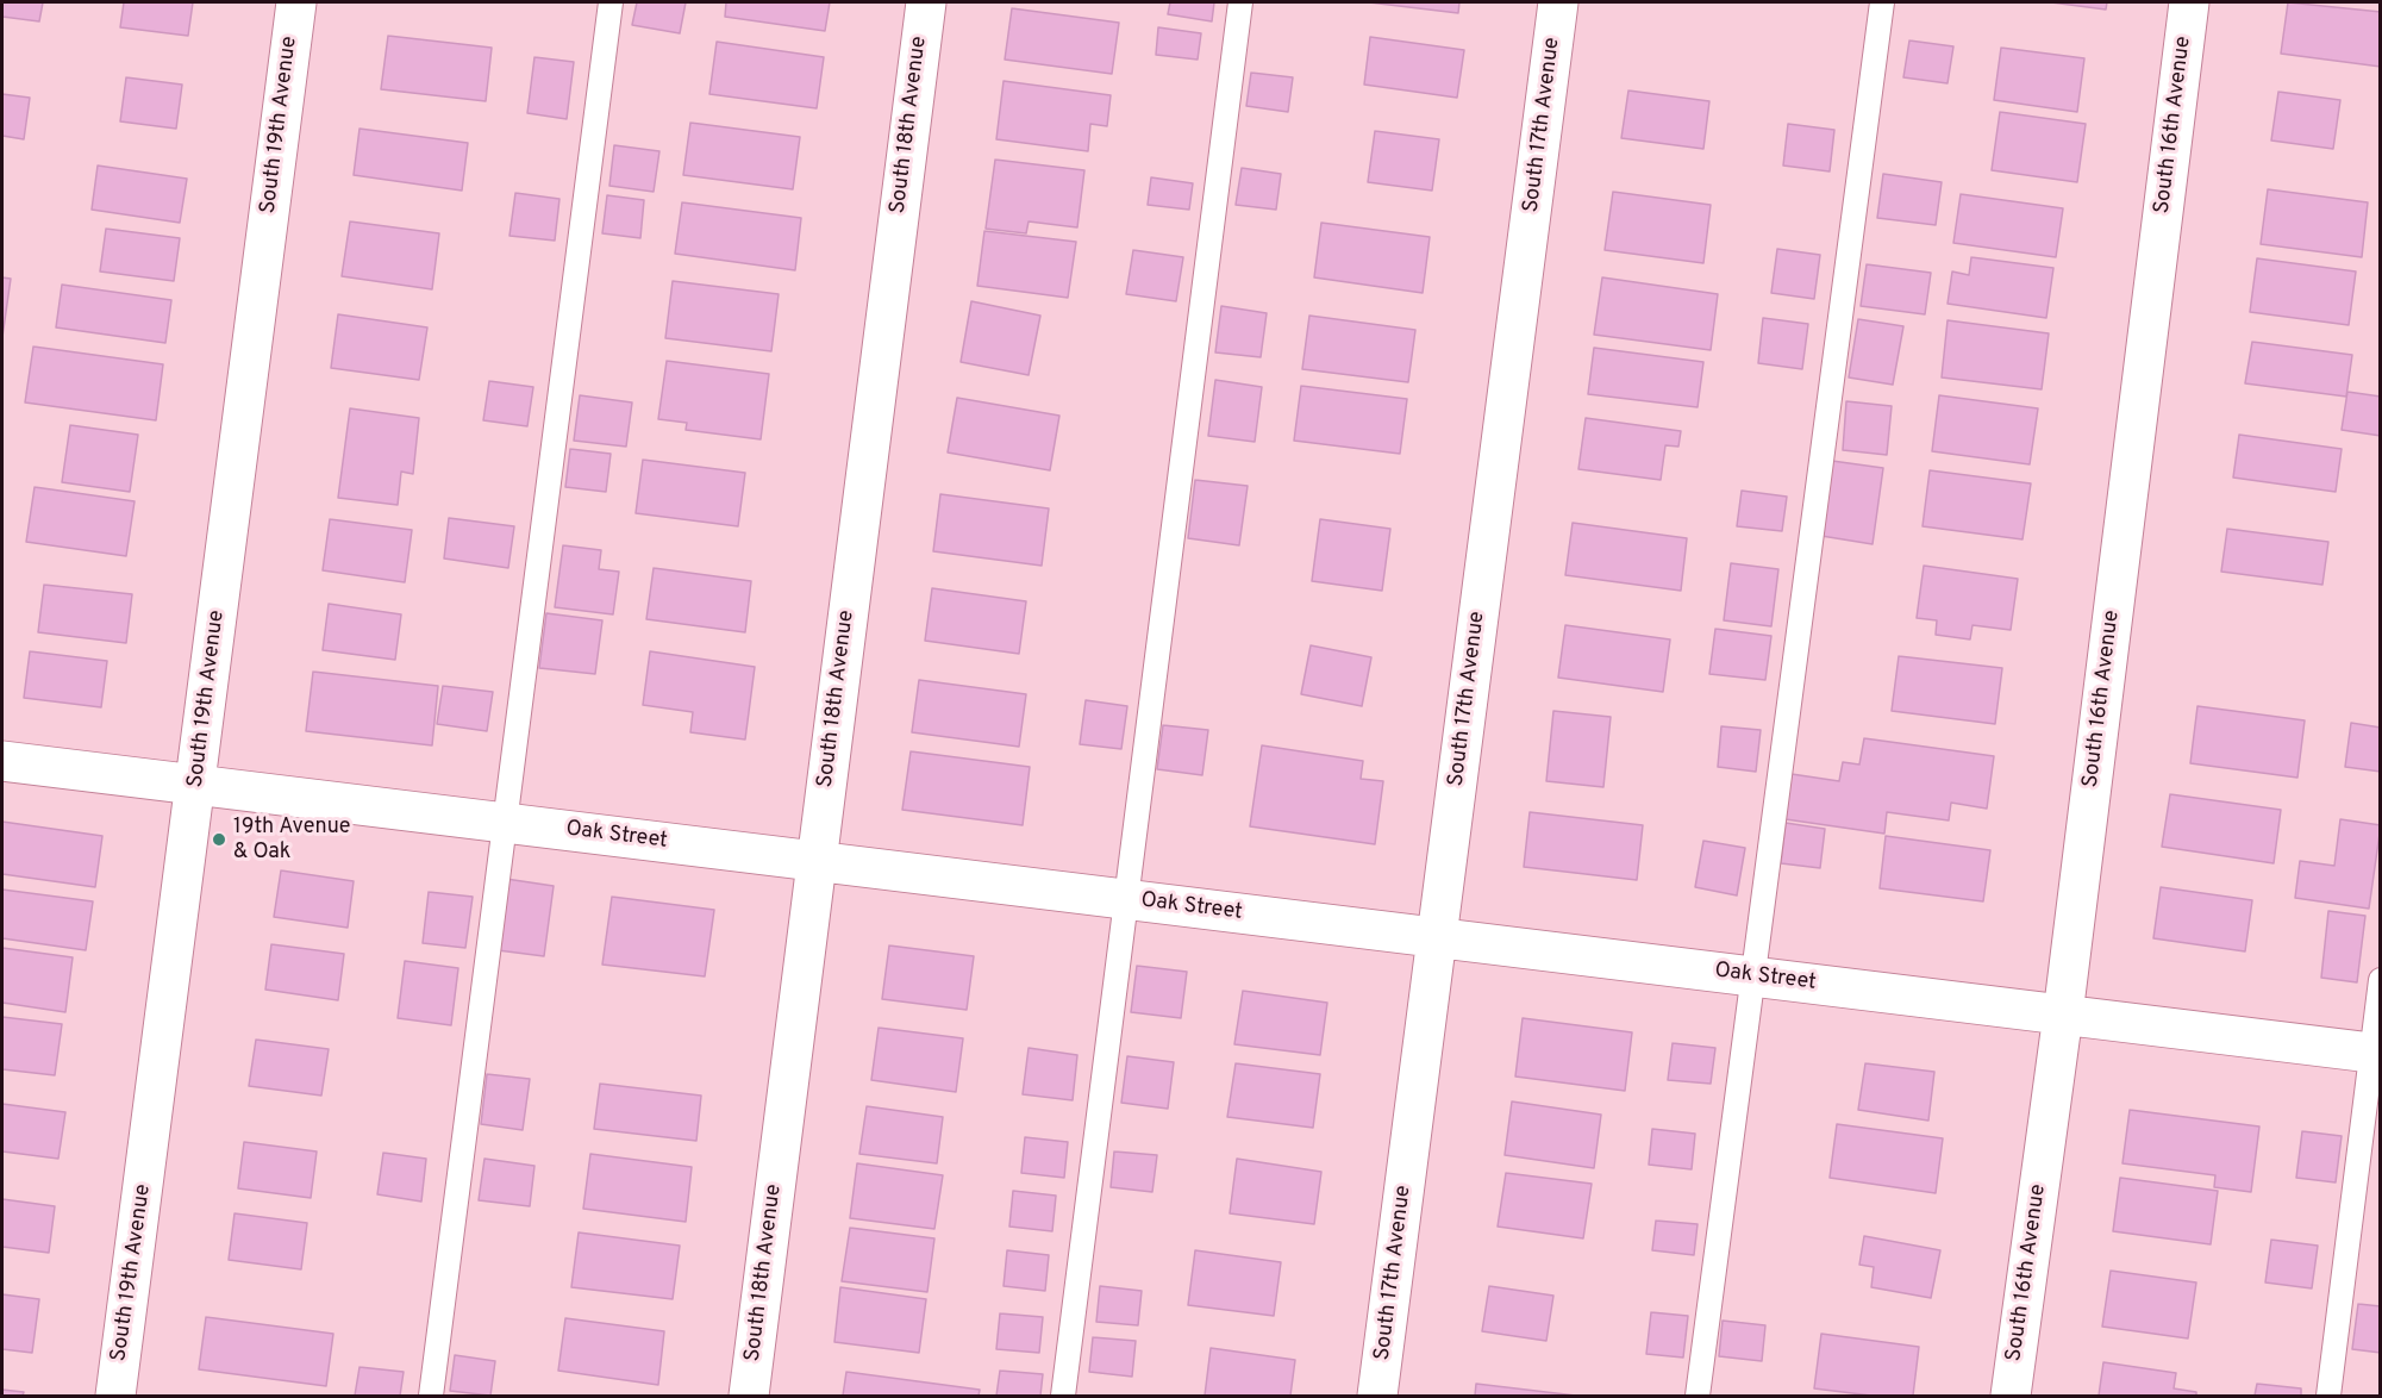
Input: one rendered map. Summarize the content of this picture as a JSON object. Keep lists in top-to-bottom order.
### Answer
{
  "streets": {
    "street": [
      "South 19th Avenue",
      "South 18th Avenue",
      "South 17th Avenue",
      "South 16th Avenue",
      "Oak Street"
    ]
  },
  "crossings": [
    ["South 19th Avenue", "Oak Street"],
    ["South 18th Avenue", "Oak Street"],
    ["South 17th Avenue", "Oak Street"],
    ["South 16th Avenue", "Oak Street"]
  ],
  "places": ["19th Avenue & Oak"]
}
